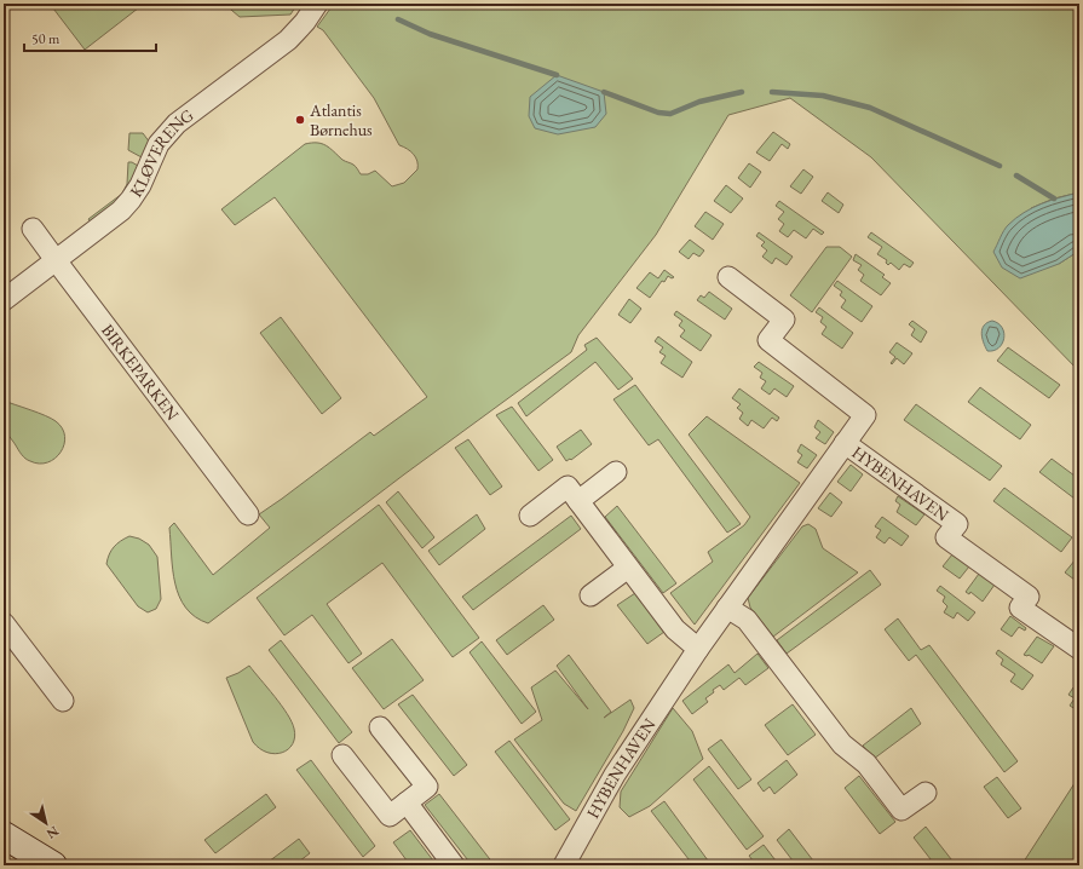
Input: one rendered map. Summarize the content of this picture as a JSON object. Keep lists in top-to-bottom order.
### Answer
{
  "streets": {
    "street": ["KLØVERENG", "BIRKEPARKEN", "HYBENHAVEN"]
  },
  "crossings": [
    ["KLØVERENG", "BIRKEPARKEN"]
  ],
  "places": ["Atlantis Børnehus"],
  "scale_bar": "50 m",
  "north": "bottom right"
}
